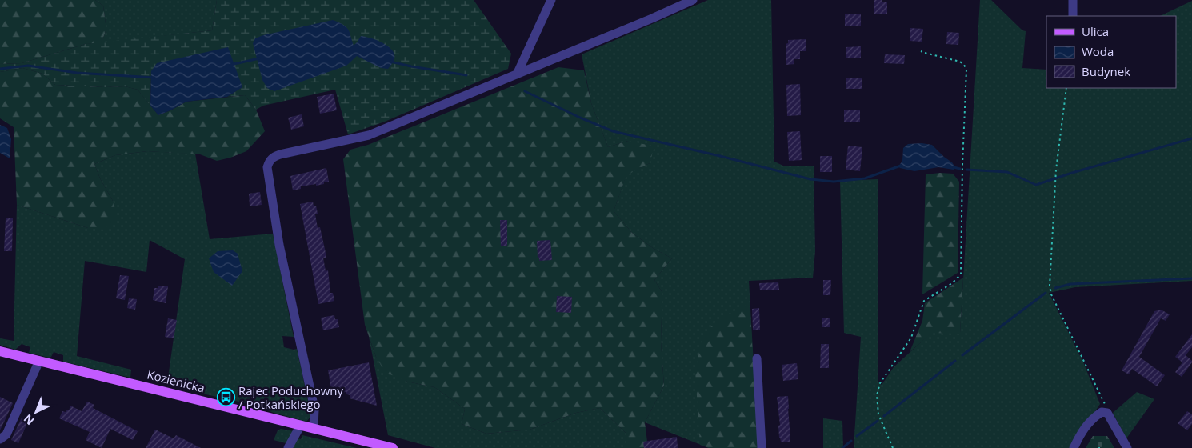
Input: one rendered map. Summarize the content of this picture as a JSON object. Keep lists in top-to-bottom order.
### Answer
{
  "streets": {
    "main road": ["Kozienicka"]
  },
  "places": {
    "bus stop": ["Rajec Poduchowny / Potkańskiego"]
  },
  "legend": ["Ulica", "Woda", "Budynek"],
  "north": "bottom left"
}
